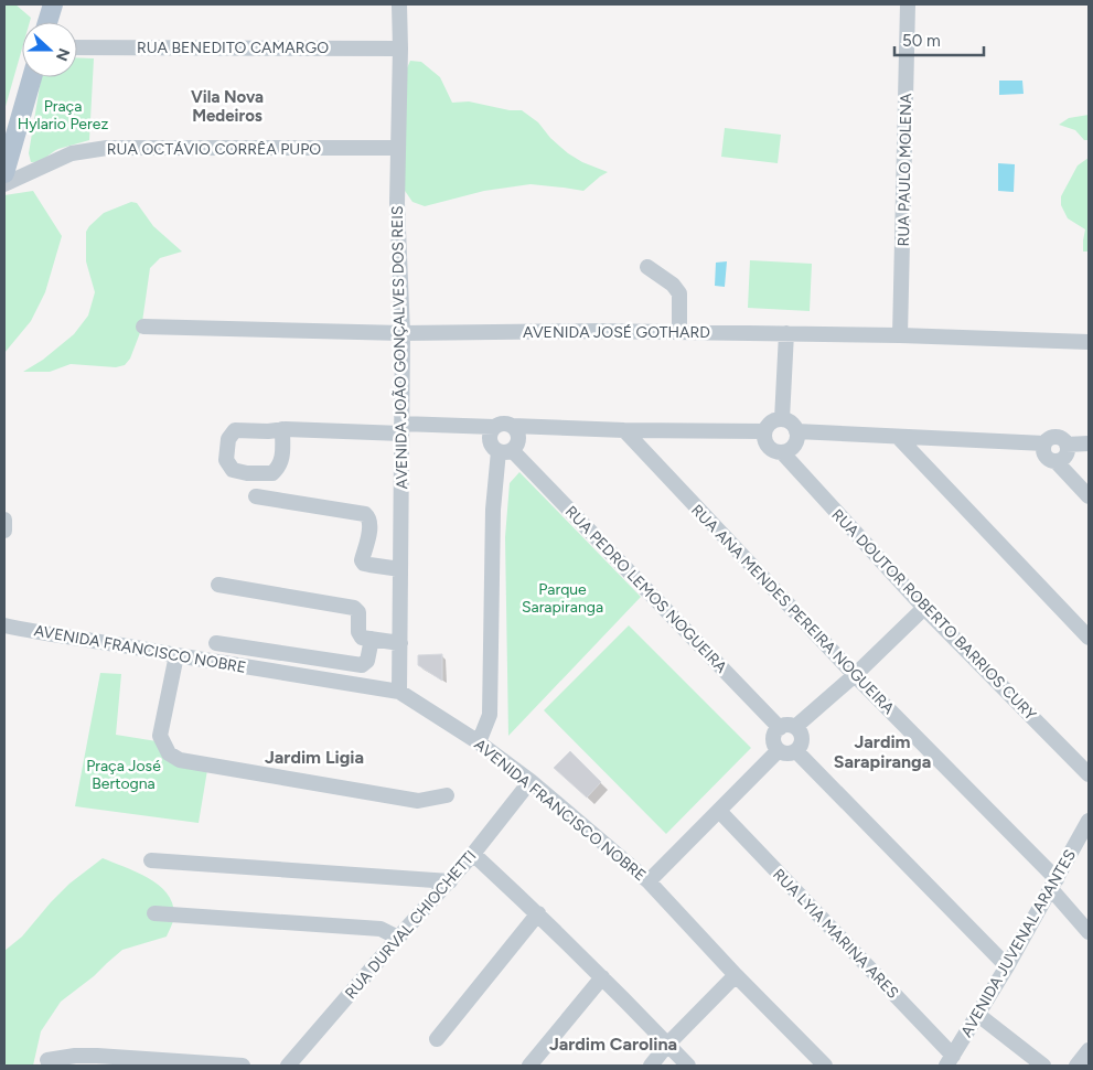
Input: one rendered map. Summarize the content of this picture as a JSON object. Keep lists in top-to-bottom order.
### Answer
{
  "streets": {
    "street": [
      "RUA BENEDITO CAMARGO",
      "RUA OCTÁVIO CORRÊA PUPO",
      "RUA PAULO MOLENA",
      "AVENIDA JOSÉ GOTHARD",
      "AVENIDA JOÃO GONÇALVES DOS REIS",
      "RUA PEDRO LEMOS NOGUEIRA",
      "RUA ANA MENDES PEREIRA NOGUEIRA",
      "RUA DOUTOR ROBERTO BARRIOS CURY",
      "AVENIDA FRANCISCO NOBRE",
      "RUA DURVAL CHIOCHETTI",
      "RUA LYIA MARINA ARES",
      "AVENIDA JUVENAL ARANTES"
    ]
  },
  "crossings": [
    ["RUA BENEDITO CAMARGO", "AVENIDA JOÃO GONÇALVES DOS REIS"],
    ["RUA OCTÁVIO CORRÊA PUPO", "AVENIDA JOÃO GONÇALVES DOS REIS"],
    ["RUA PAULO MOLENA", "AVENIDA JOSÉ GOTHARD"],
    ["AVENIDA JOSÉ GOTHARD", "AVENIDA JOÃO GONÇALVES DOS REIS"],
    ["AVENIDA JOÃO GONÇALVES DOS REIS", "AVENIDA FRANCISCO NOBRE"],
    ["RUA ANA MENDES PEREIRA NOGUEIRA", "AVENIDA JUVENAL ARANTES"],
    ["AVENIDA FRANCISCO NOBRE", "RUA DURVAL CHIOCHETTI"],
    ["RUA LYIA MARINA ARES", "AVENIDA JUVENAL ARANTES"]
  ],
  "districts": [
    "Vila Nova Medeiros",
    "Jardim Sarapiranga",
    "Jardim Ligia",
    "Jardim Carolina"
  ],
  "parks": ["Praça Hylario Perez", "Parque Sarapiranga", "Praça José Bertogna"],
  "scale_bar": "50 m",
  "north": "right"
}
